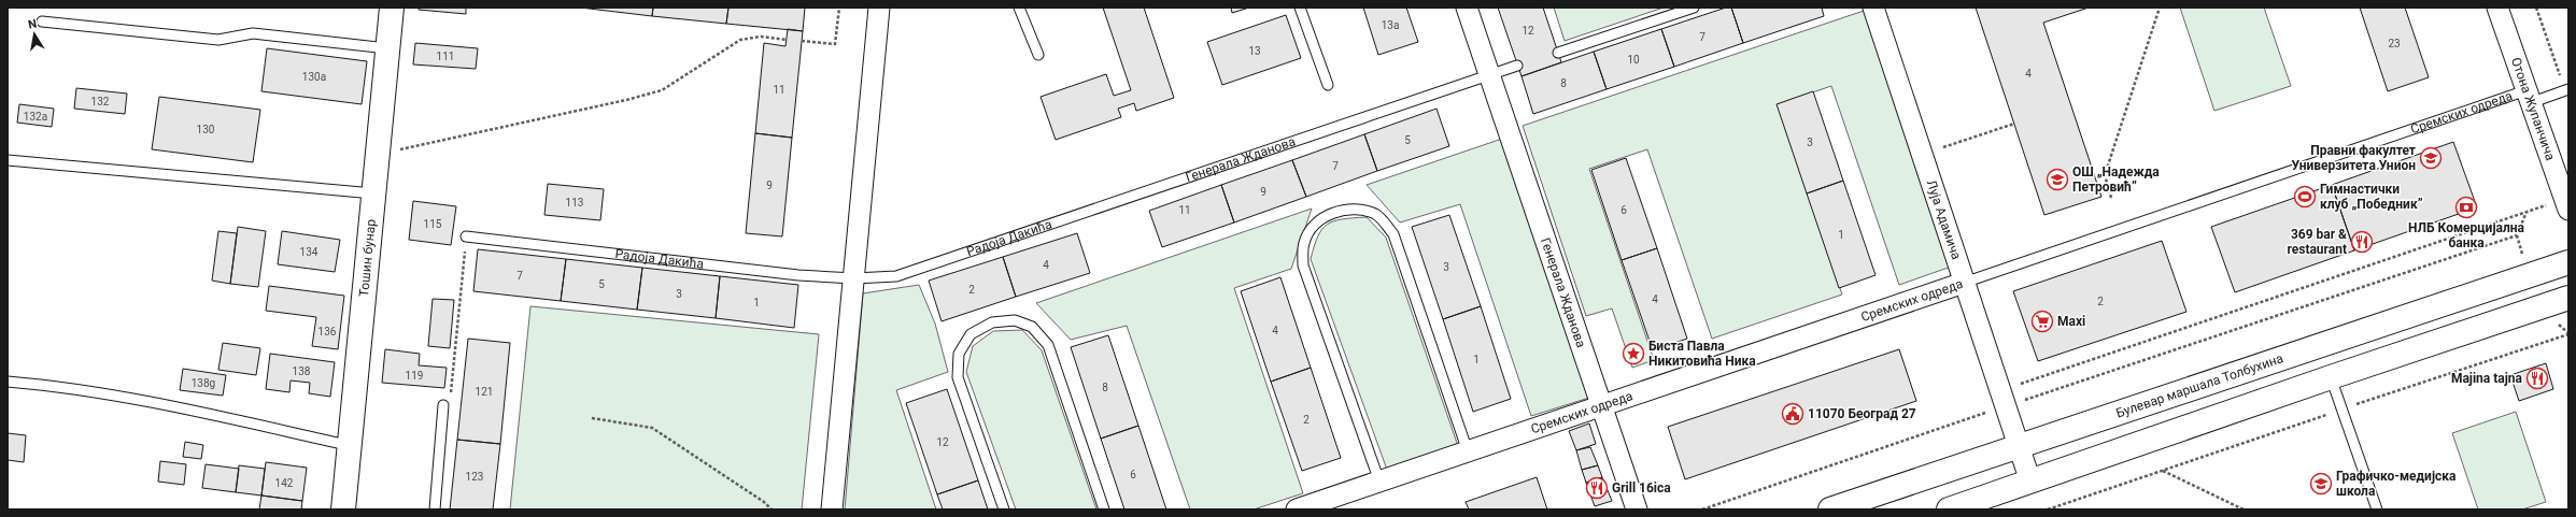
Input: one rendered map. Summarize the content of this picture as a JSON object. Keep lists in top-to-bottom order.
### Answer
{
  "streets": {
    "street": [
      "Отона Жупанчича",
      "Сремских одреда",
      "Генерала Жданова",
      "Луја Адамича",
      "Тошин бунар",
      "Булевар маршала Толбухина"
    ],
    "lane": ["Радоја Дакића"]
  },
  "crossings": [
    ["Отона Жупанчича", "Сремских одреда"],
    ["Сремских одреда", "Генерала Жданова"],
    ["Сремских одреда", "Луја Адамича"],
    ["Генерала Жданова", "Радоја Дакића"],
    ["Луја Адамича", "Булевар маршала Толбухина"]
  ],
  "places": {
    "school or university": ["Правни факултет Универзитета Унион", "ОШ „Надежда Петровић”", "Графичко-медијска школа"],
    "sports": ["Гимнастички клуб „Победник”"],
    "bank": ["НЛБ Комерцијална банка"],
    "restaurant": ["369 bar & restaurant", "Majina tajna", "Grill 16ica"],
    "supermarket": ["Maxi"],
    "place": ["Биста Павла Никитовића Ника"],
    "public building": ["11070 Београд 27"]
  },
  "house_numbers": [
    "13a",
    "12",
    "7",
    "23",
    "13",
    "111",
    "10",
    "4",
    "130a",
    "8",
    "11",
    "132",
    "132a",
    "130",
    "5",
    "3",
    "7",
    "9",
    "9",
    "113",
    "11",
    "6",
    "115",
    "1",
    "134",
    "4",
    "3",
    "7",
    "5",
    "2",
    "3",
    "4",
    "2",
    "1",
    "4",
    "136",
    "1",
    "138",
    "119",
    "138g",
    "8",
    "121",
    "2",
    "12",
    "6",
    "123",
    "142"
  ],
  "north": "top"
}
